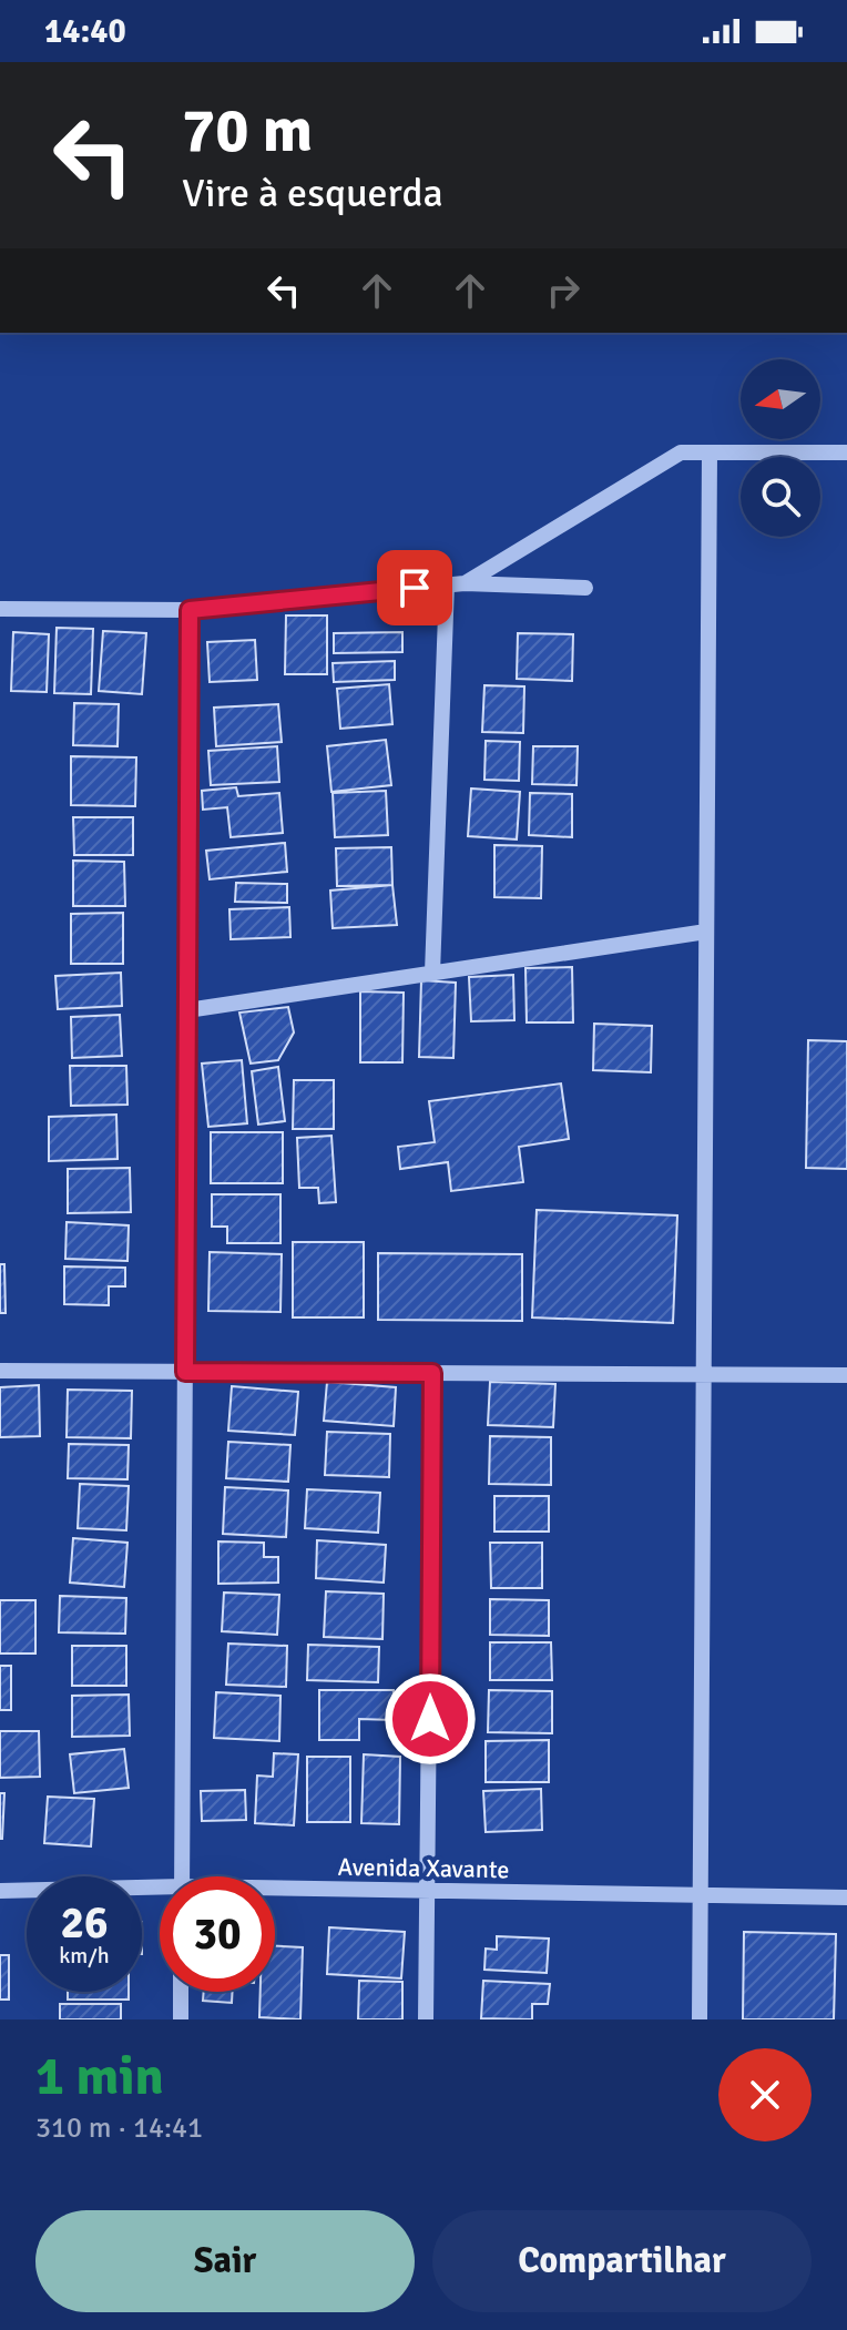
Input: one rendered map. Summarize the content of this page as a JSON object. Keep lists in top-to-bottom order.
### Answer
{
  "streets": {
    "street": ["Avenida Xavante"]
  },
  "north": "left",
  "page": {
    "status": "14:40",
    "turn": ["70 m", "Vire à esquerda"],
    "speed": "26 km/h",
    "limit": "30",
    "heading": ["1 min", "310 m · 14:41"],
    "buttons": ["Sair", "Compartilhar"]
  }
}
